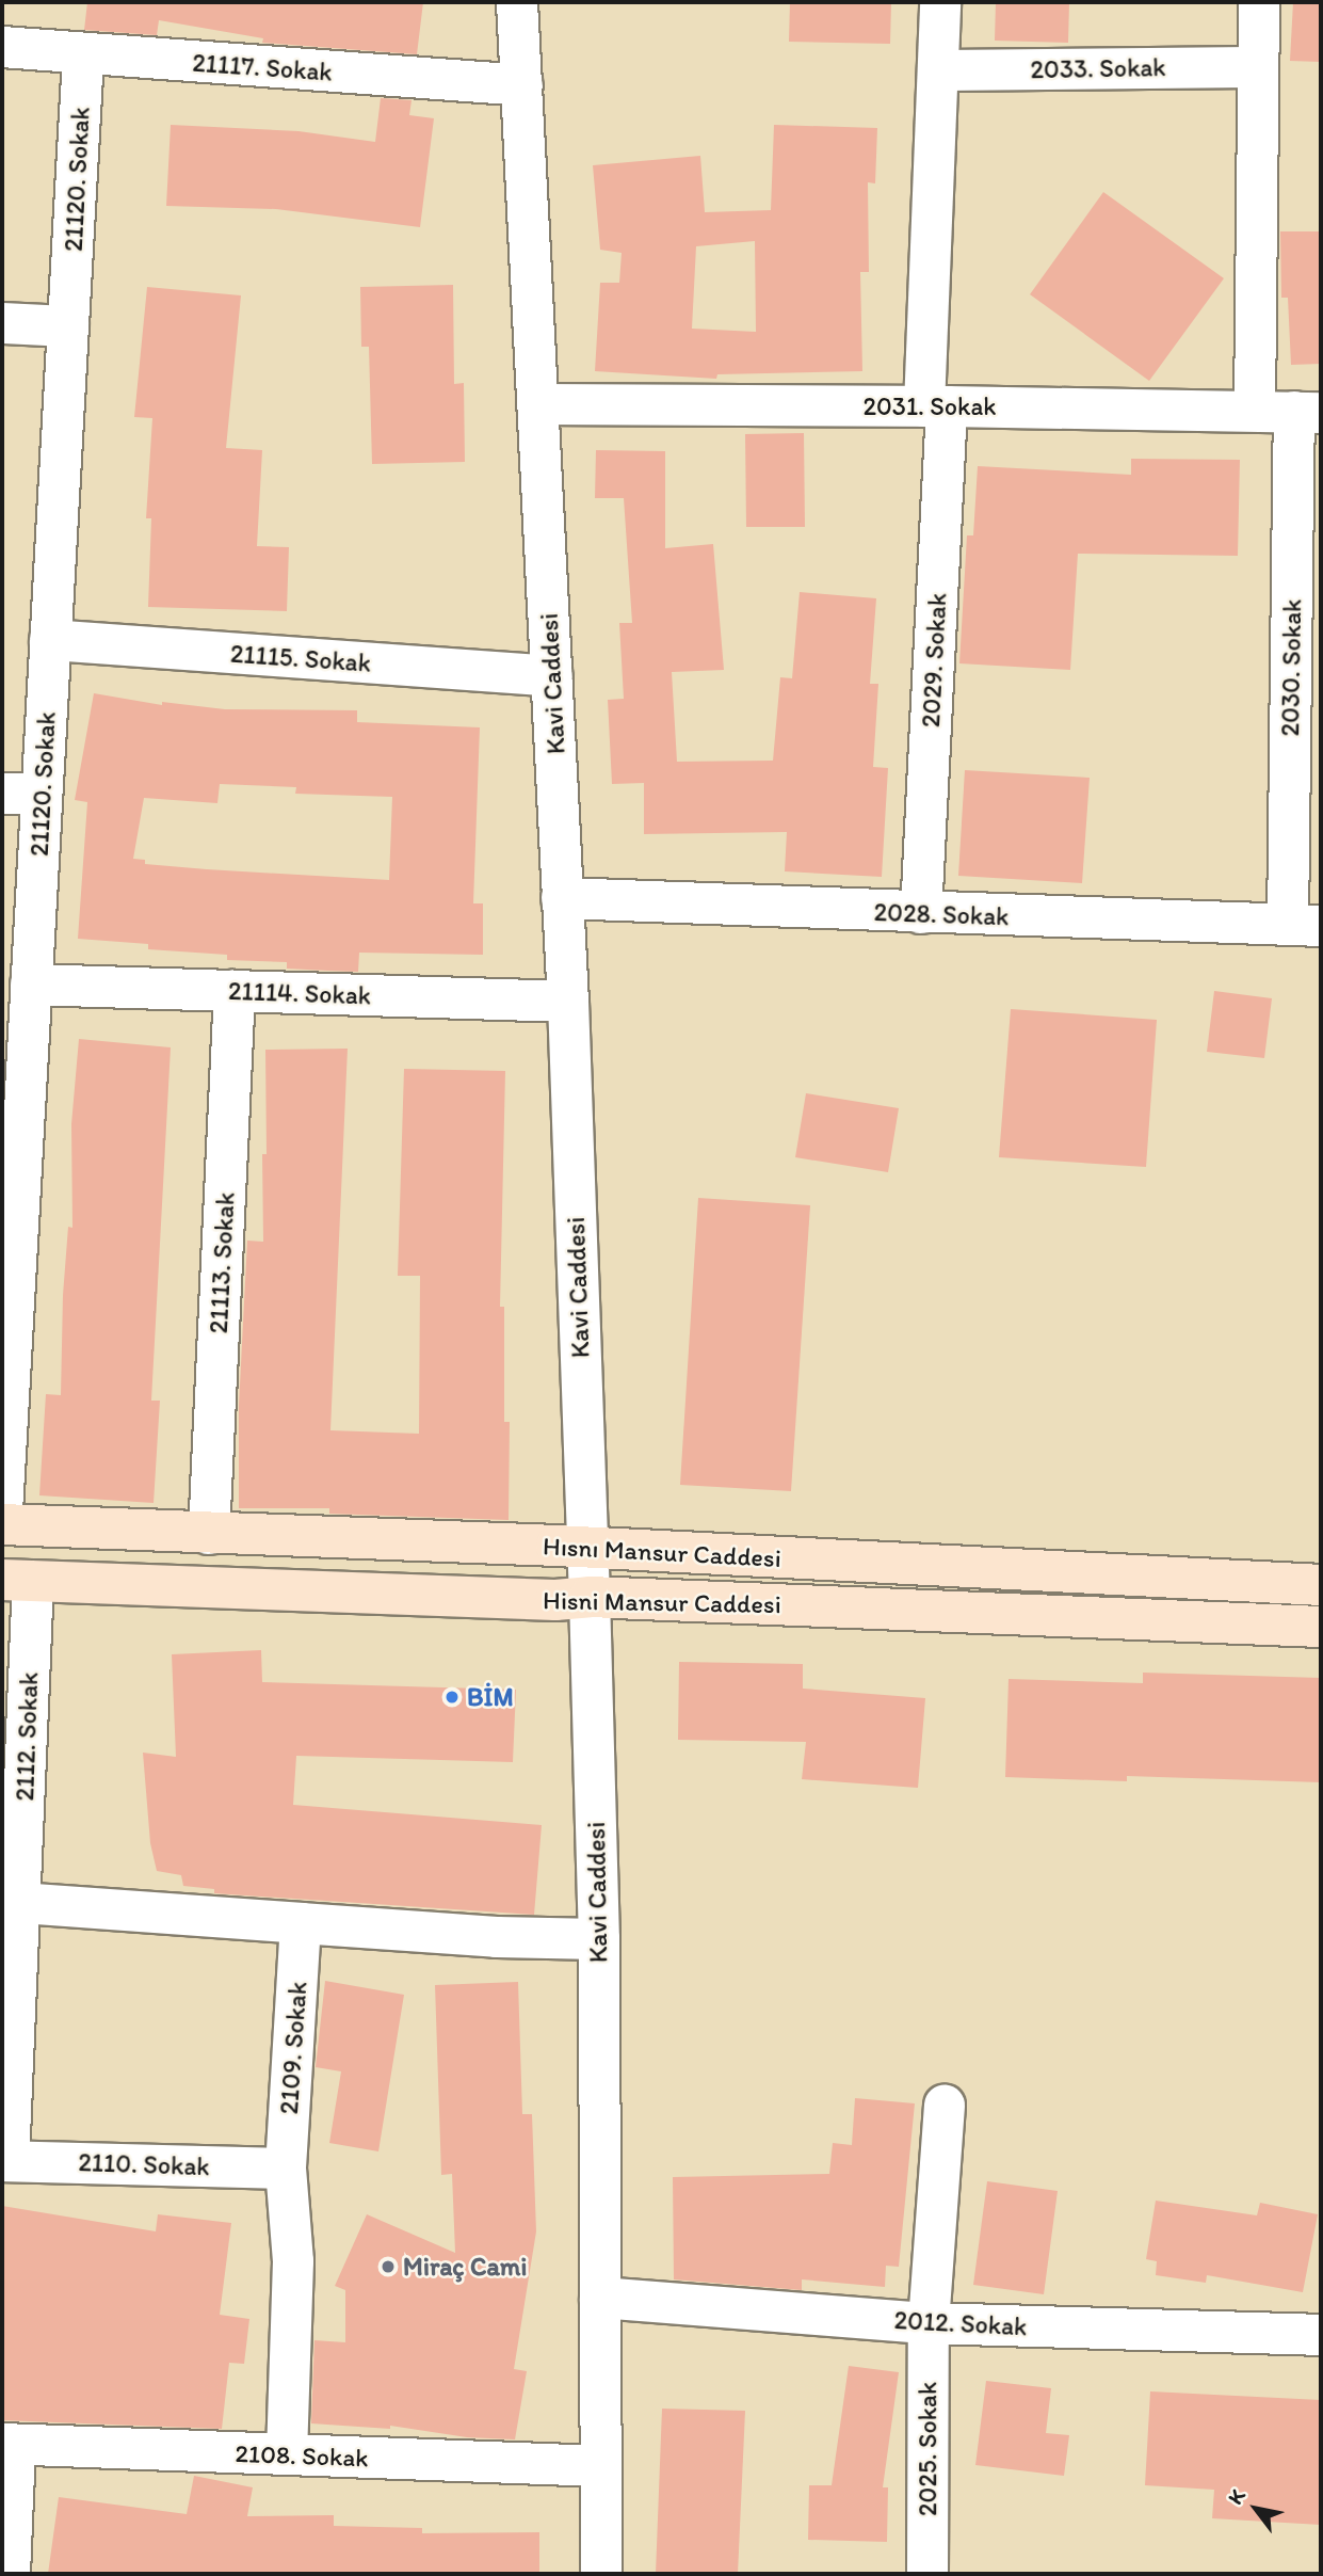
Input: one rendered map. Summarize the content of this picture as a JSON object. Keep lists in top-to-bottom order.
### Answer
{
  "streets": {
    "main road": ["Hısnı Mansur Caddesi", "Hisni Mansur Caddesi"],
    "street": [
      "21117. Sokak",
      "2033. Sokak",
      "21120. Sokak",
      "2031. Sokak",
      "21115. Sokak",
      "2029. Sokak",
      "2030. Sokak",
      "Kavi Caddesi",
      "2028. Sokak",
      "21114. Sokak",
      "21113. Sokak",
      "2112. Sokak",
      "2109. Sokak",
      "2110. Sokak",
      "2012. Sokak",
      "2025. Sokak",
      "2108. Sokak"
    ]
  },
  "crossings": [
    ["21117. Sokak", "21120. Sokak"],
    ["21117. Sokak", "Kavi Caddesi"],
    ["2033. Sokak", "2029. Sokak"],
    ["2033. Sokak", "2030. Sokak"],
    ["21120. Sokak", "21115. Sokak"],
    ["21120. Sokak", "21114. Sokak"],
    ["2031. Sokak", "2029. Sokak"],
    ["2031. Sokak", "2030. Sokak"],
    ["2031. Sokak", "Kavi Caddesi"],
    ["21115. Sokak", "Kavi Caddesi"],
    ["2029. Sokak", "2028. Sokak"],
    ["2030. Sokak", "2028. Sokak"],
    ["Kavi Caddesi", "2028. Sokak"],
    ["Kavi Caddesi", "21114. Sokak"],
    ["Kavi Caddesi", "Hısnı Mansur Caddesi"],
    ["Kavi Caddesi", "Hisni Mansur Caddesi"],
    ["Kavi Caddesi", "2012. Sokak"],
    ["Kavi Caddesi", "2108. Sokak"],
    ["21114. Sokak", "21113. Sokak"],
    ["21113. Sokak", "Hısnı Mansur Caddesi"],
    ["Hisni Mansur Caddesi", "2112. Sokak"],
    ["2112. Sokak", "2110. Sokak"],
    ["2109. Sokak", "2110. Sokak"],
    ["2109. Sokak", "2108. Sokak"],
    ["2012. Sokak", "2025. Sokak"]
  ],
  "places": ["BİM", "Miraç Cami"],
  "north": "top left"
}
